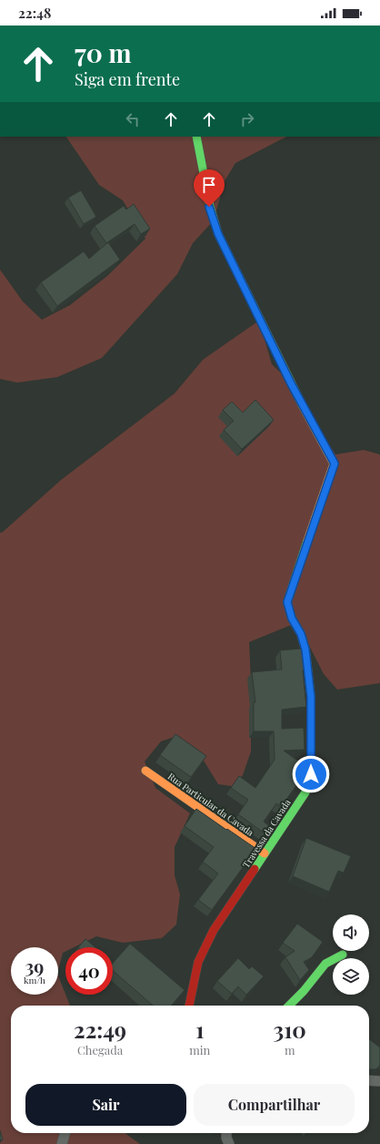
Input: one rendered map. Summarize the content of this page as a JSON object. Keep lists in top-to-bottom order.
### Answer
{
  "streets": {
    "street": ["Rua Particular da Cavada", "Travessa da Cavada"]
  },
  "crossings": [
    ["Rua Particular da Cavada", "Travessa da Cavada"]
  ],
  "page": {
    "status": "22:48",
    "turn": ["70 m", "Siga em frente"],
    "speed": "39 km/h",
    "limit": "40",
    "eta": [
      "22:49",
      "Chegada",
      "1",
      "min",
      "310",
      "m"
    ],
    "buttons": ["Sair", "Compartilhar"]
  }
}
